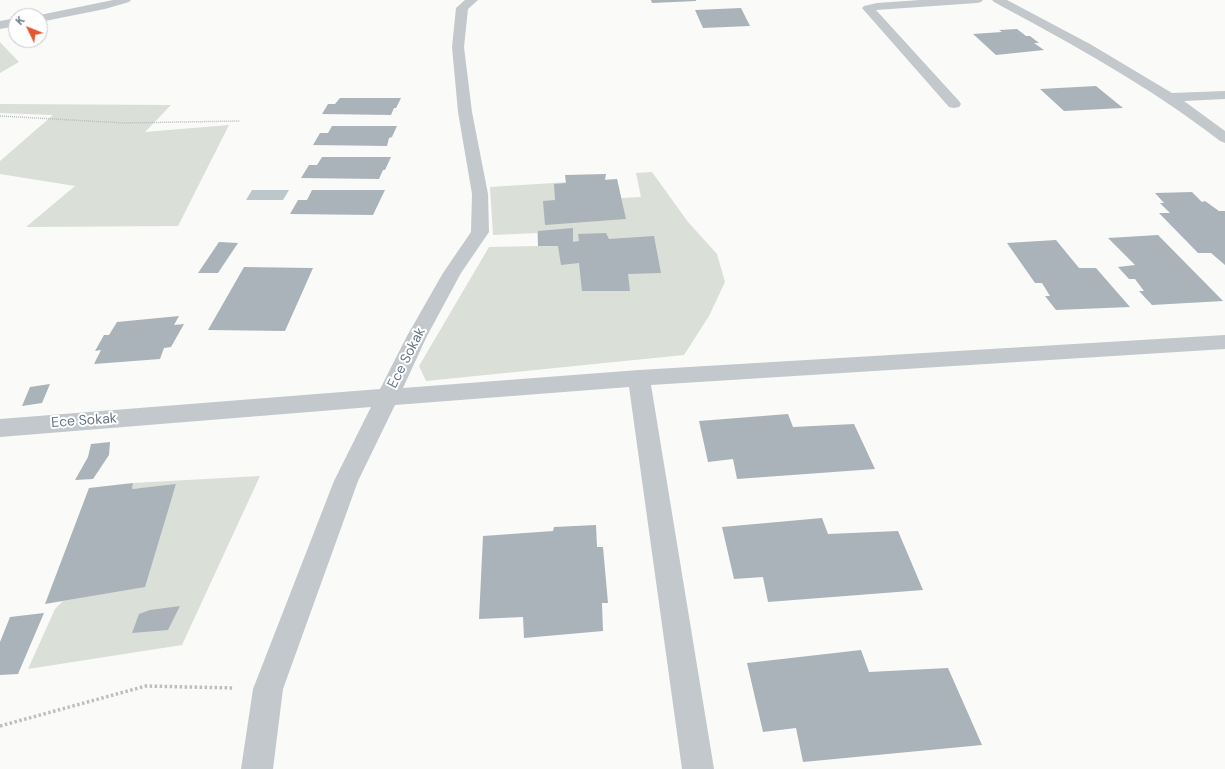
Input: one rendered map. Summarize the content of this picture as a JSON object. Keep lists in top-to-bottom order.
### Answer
{
  "streets": {
    "street": ["Ece Sokak"]
  },
  "north": "top left"
}
